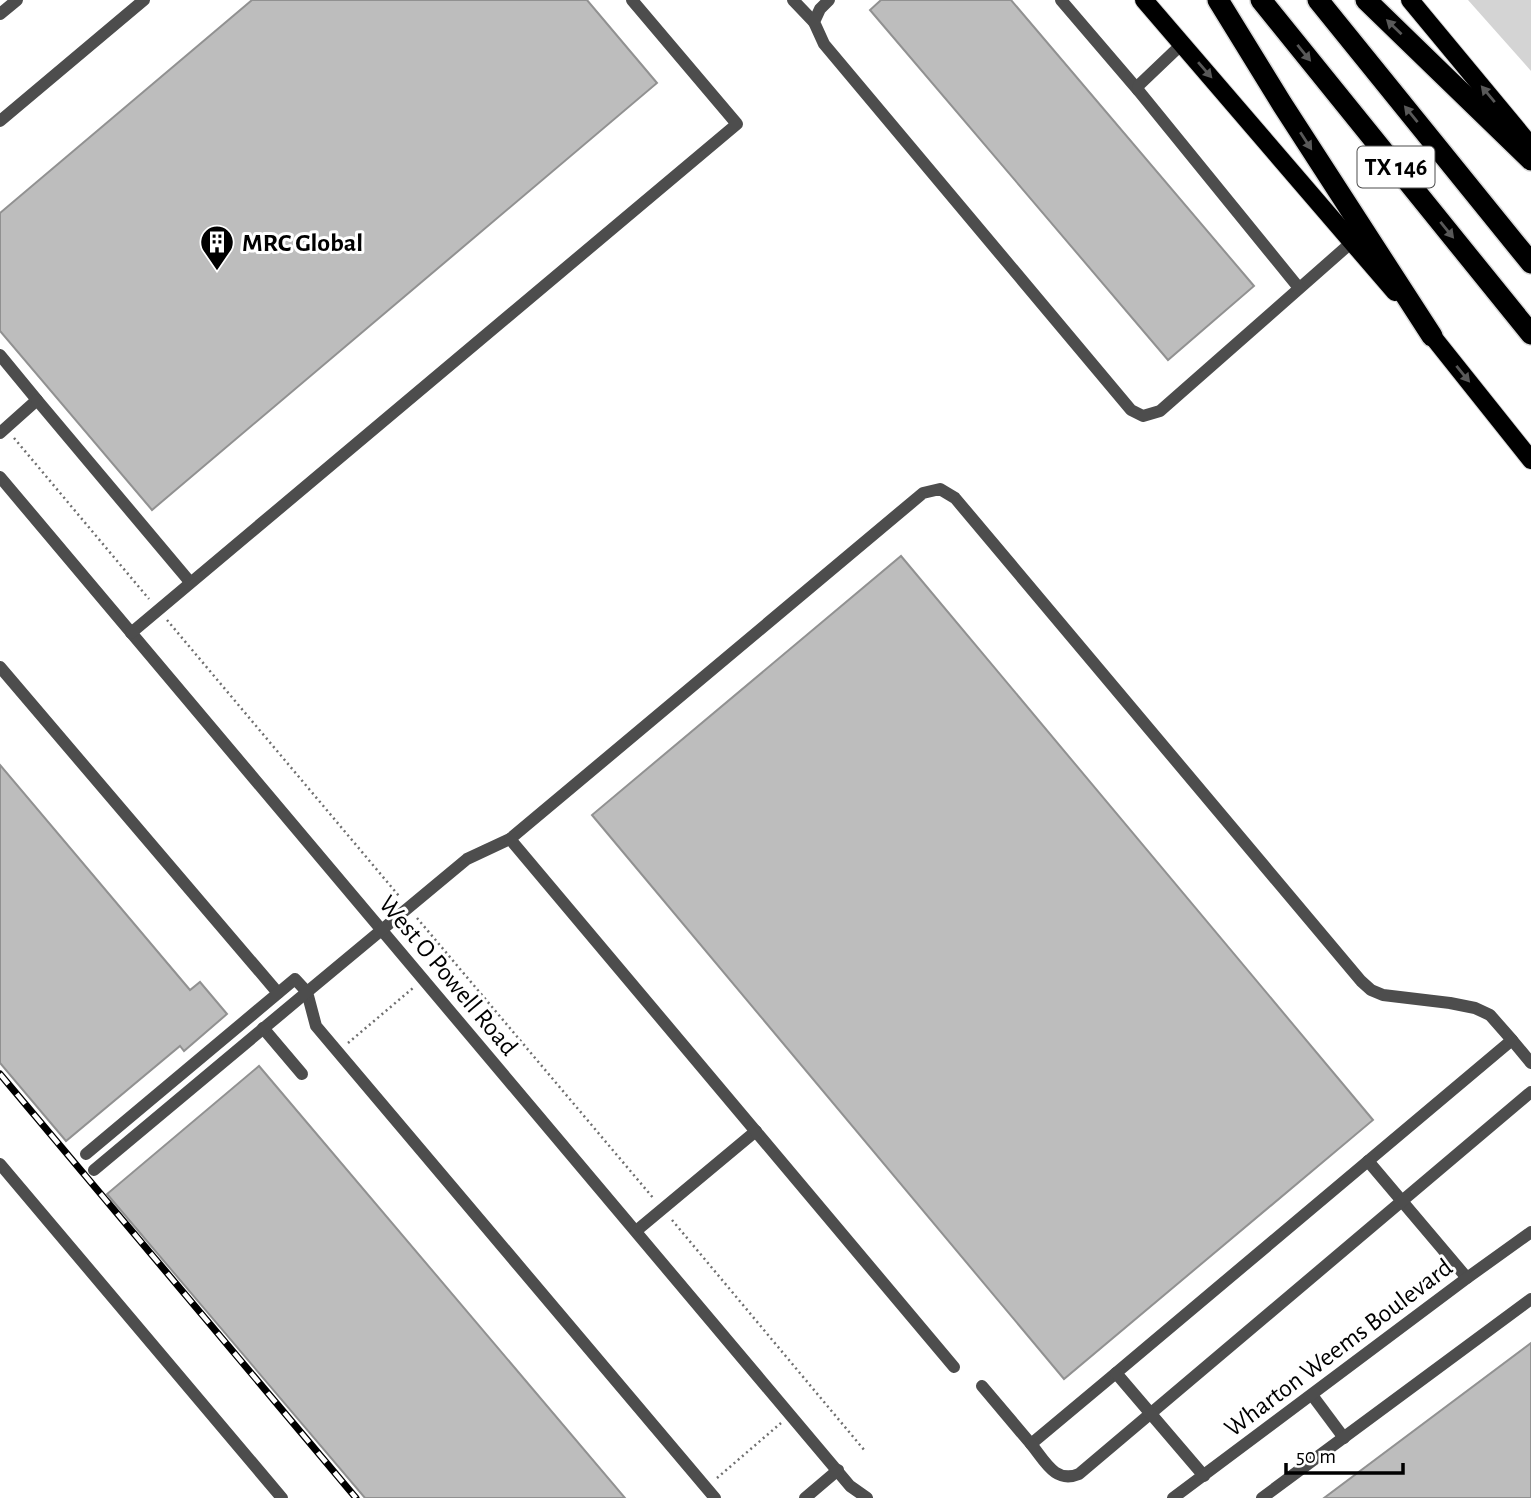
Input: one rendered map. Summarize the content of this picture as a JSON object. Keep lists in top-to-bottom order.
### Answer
{
  "streets": {
    "highway": ["TX 146"],
    "street": ["West O Powell Road", "Wharton Weems Boulevard"]
  },
  "places": {
    "building": ["MRC Global"]
  },
  "scale_bar": "50 m"
}
